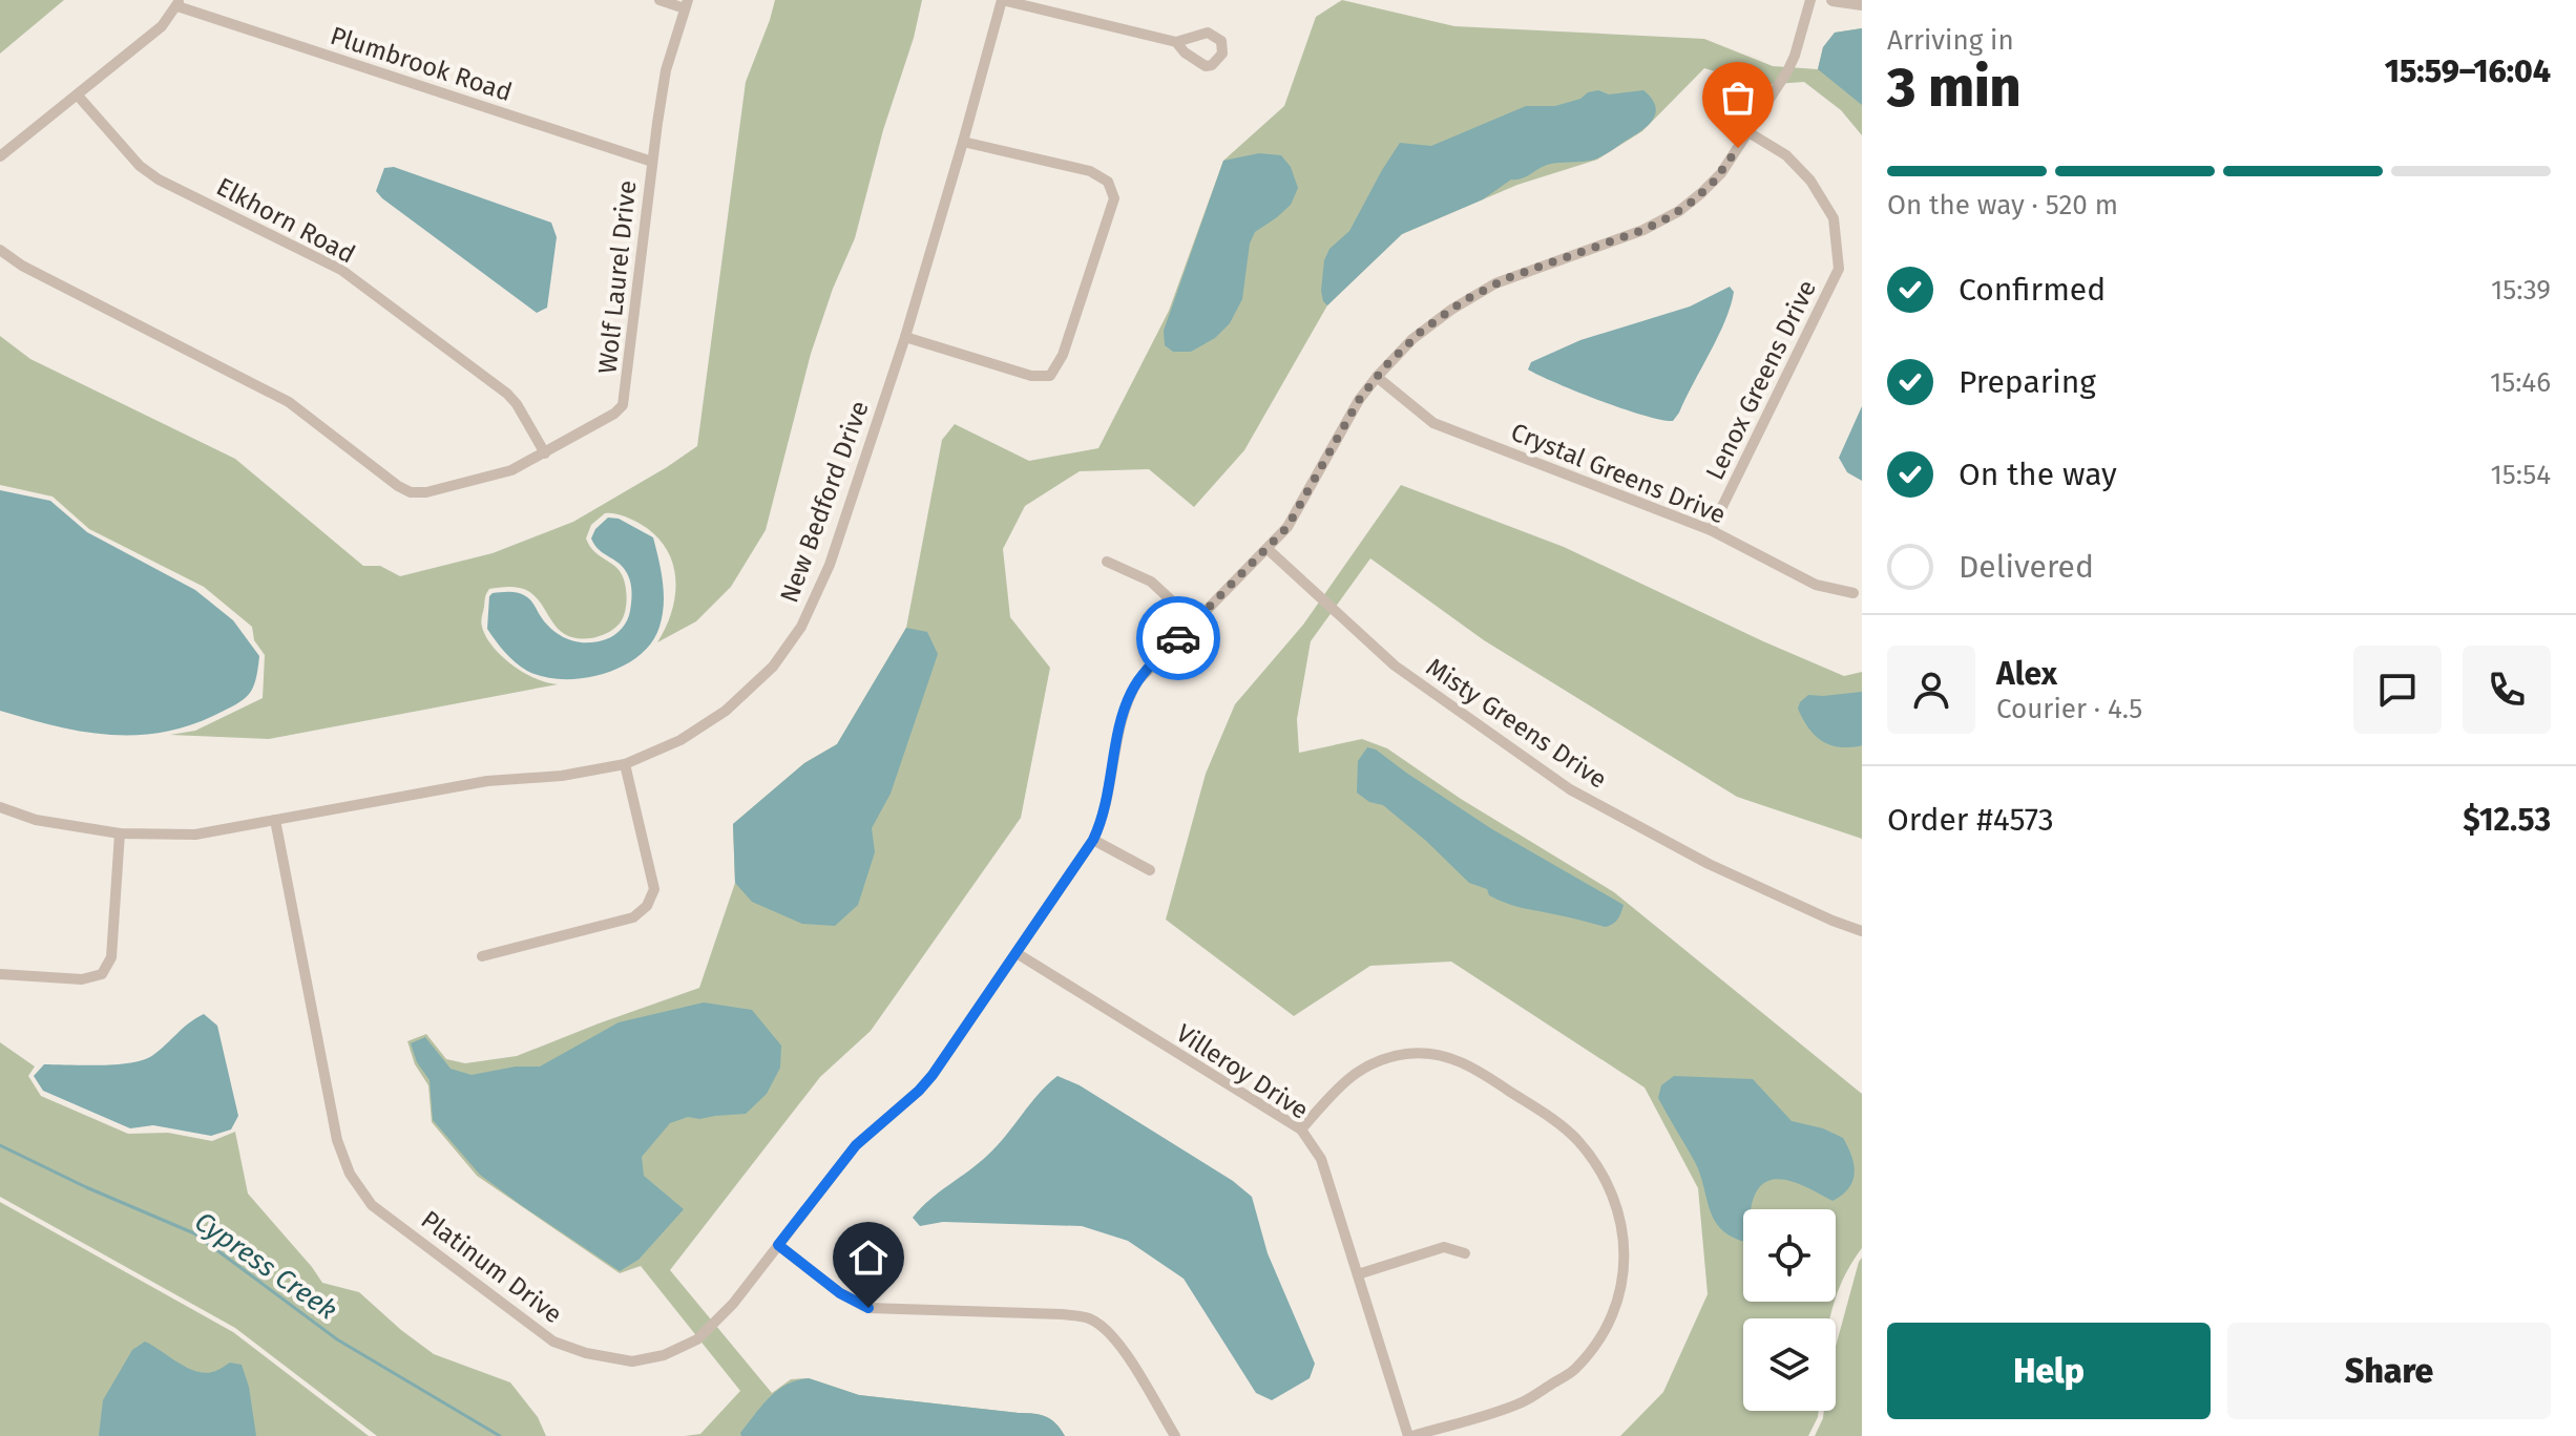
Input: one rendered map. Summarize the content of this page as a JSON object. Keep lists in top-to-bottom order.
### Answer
{
  "streets": {
    "street": [
      "Plumbrook Road",
      "Elkhorn Road",
      "Wolf Laurel Drive",
      "Lenox Greens Drive",
      "Crystal Greens Drive",
      "New Bedford Drive",
      "Misty Greens Drive",
      "Villeroy Drive",
      "Platinum Drive"
    ]
  },
  "crossings": [
    ["Plumbrook Road", "Wolf Laurel Drive"],
    ["Elkhorn Road", "Wolf Laurel Drive"],
    ["Lenox Greens Drive", "Crystal Greens Drive"],
    ["Lenox Greens Drive", "Platinum Drive"],
    ["Crystal Greens Drive", "Platinum Drive"],
    ["New Bedford Drive", "Platinum Drive"],
    ["Misty Greens Drive", "Platinum Drive"],
    ["Villeroy Drive", "Platinum Drive"]
  ],
  "water": ["Cypress Creek"],
  "page": {
    "heading": ["3 min", "Arriving in", "15:59–16:04"],
    "panel": [
      "Alex",
      "Courier · 4.5",
      "Order #4573",
      "$12.53"
    ],
    "bar": "On the way · 520 m",
    "list": [
      ["Confirmed", "15:39"],
      ["Preparing", "15:46"],
      ["On the way", "15:54"],
      "Delivered"
    ],
    "buttons": ["Help", "Share"]
  }
}
